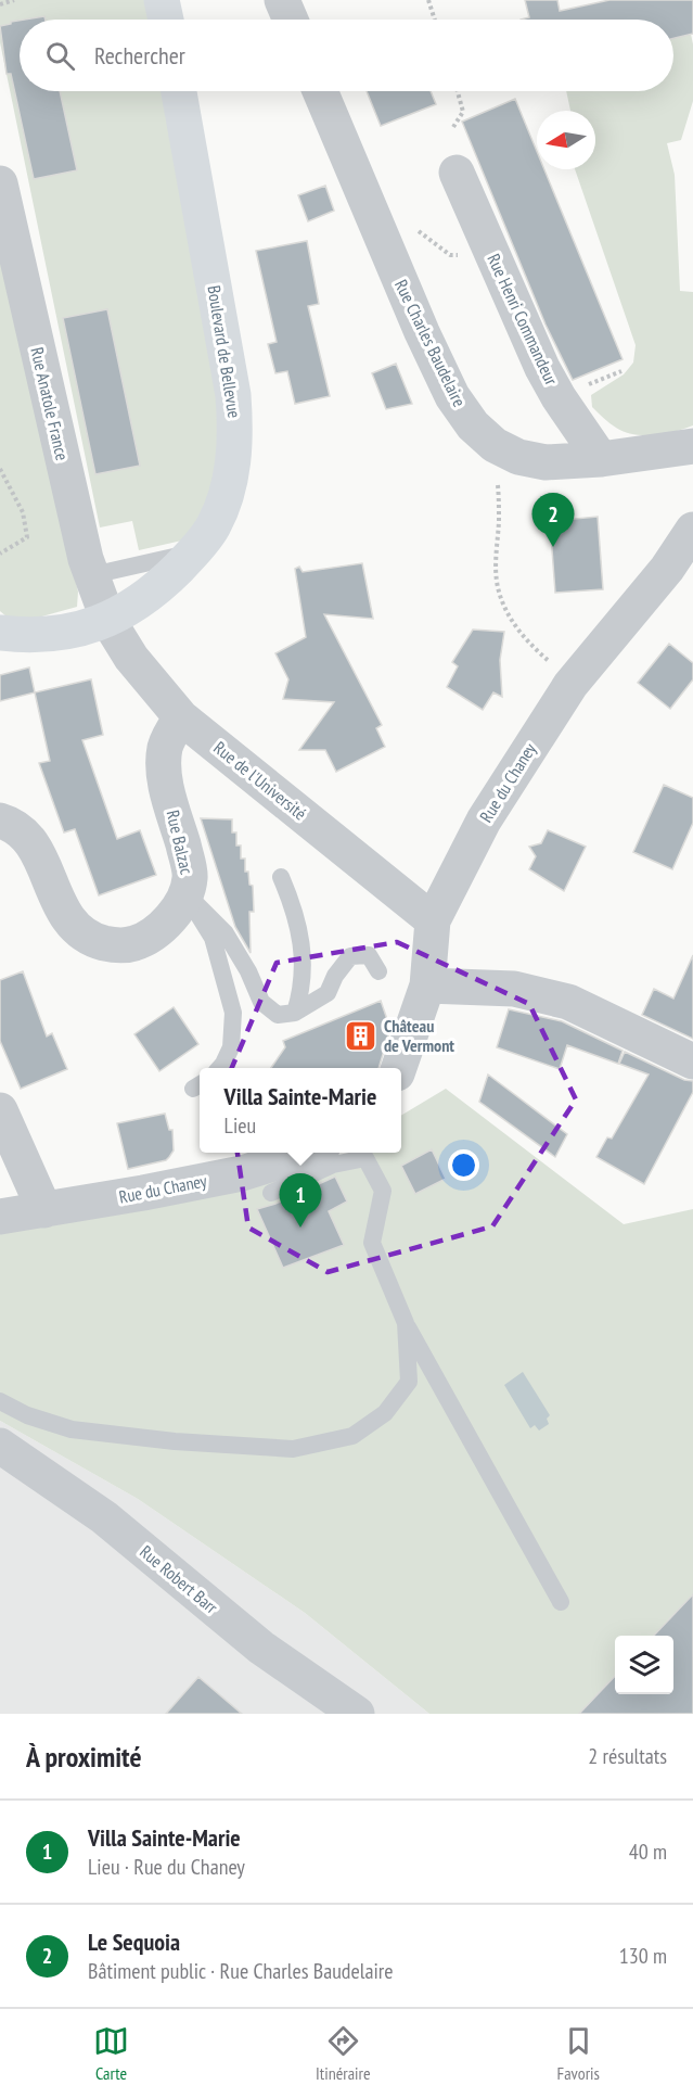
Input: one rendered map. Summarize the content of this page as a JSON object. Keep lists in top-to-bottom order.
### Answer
{
  "streets": {
    "main road": ["Boulevard de Bellevue"],
    "street": [
      "Rue Henri Commandeur",
      "Rue Charles Baudelaire",
      "Rue Anatole France",
      "Rue de l'Université",
      "Rue du Chaney",
      "Rue Balzac",
      "Rue Robert Barr"
    ]
  },
  "crossings": [
    ["Rue Henri Commandeur", "Rue Charles Baudelaire"],
    ["Boulevard de Bellevue", "Rue Anatole France"],
    ["Boulevard de Bellevue", "Rue de l'Université"],
    ["Rue Anatole France", "Rue de l'Université"],
    ["Rue de l'Université", "Rue du Chaney"],
    ["Rue de l'Université", "Rue Balzac"]
  ],
  "places": {
    "building": ["Château de Vermont"]
  },
  "north": "left",
  "page": {
    "search": "Rechercher",
    "pins": ["2", "1"],
    "popup": ["Villa Sainte-Marie", "Lieu"],
    "heading": ["À proximité", "2 résultats"],
    "list": [
      {
        "mark": "1",
        "name": "Villa Sainte-Marie",
        "note": "Lieu · Rue du Chaney",
        "value": "40 m"
      },
      {
        "mark": "2",
        "name": "Le Sequoia",
        "note": "Bâtiment public · Rue Charles Baudelaire",
        "value": "130 m"
      }
    ],
    "nav": ["Carte", "Itinéraire", "Favoris"]
  }
}
